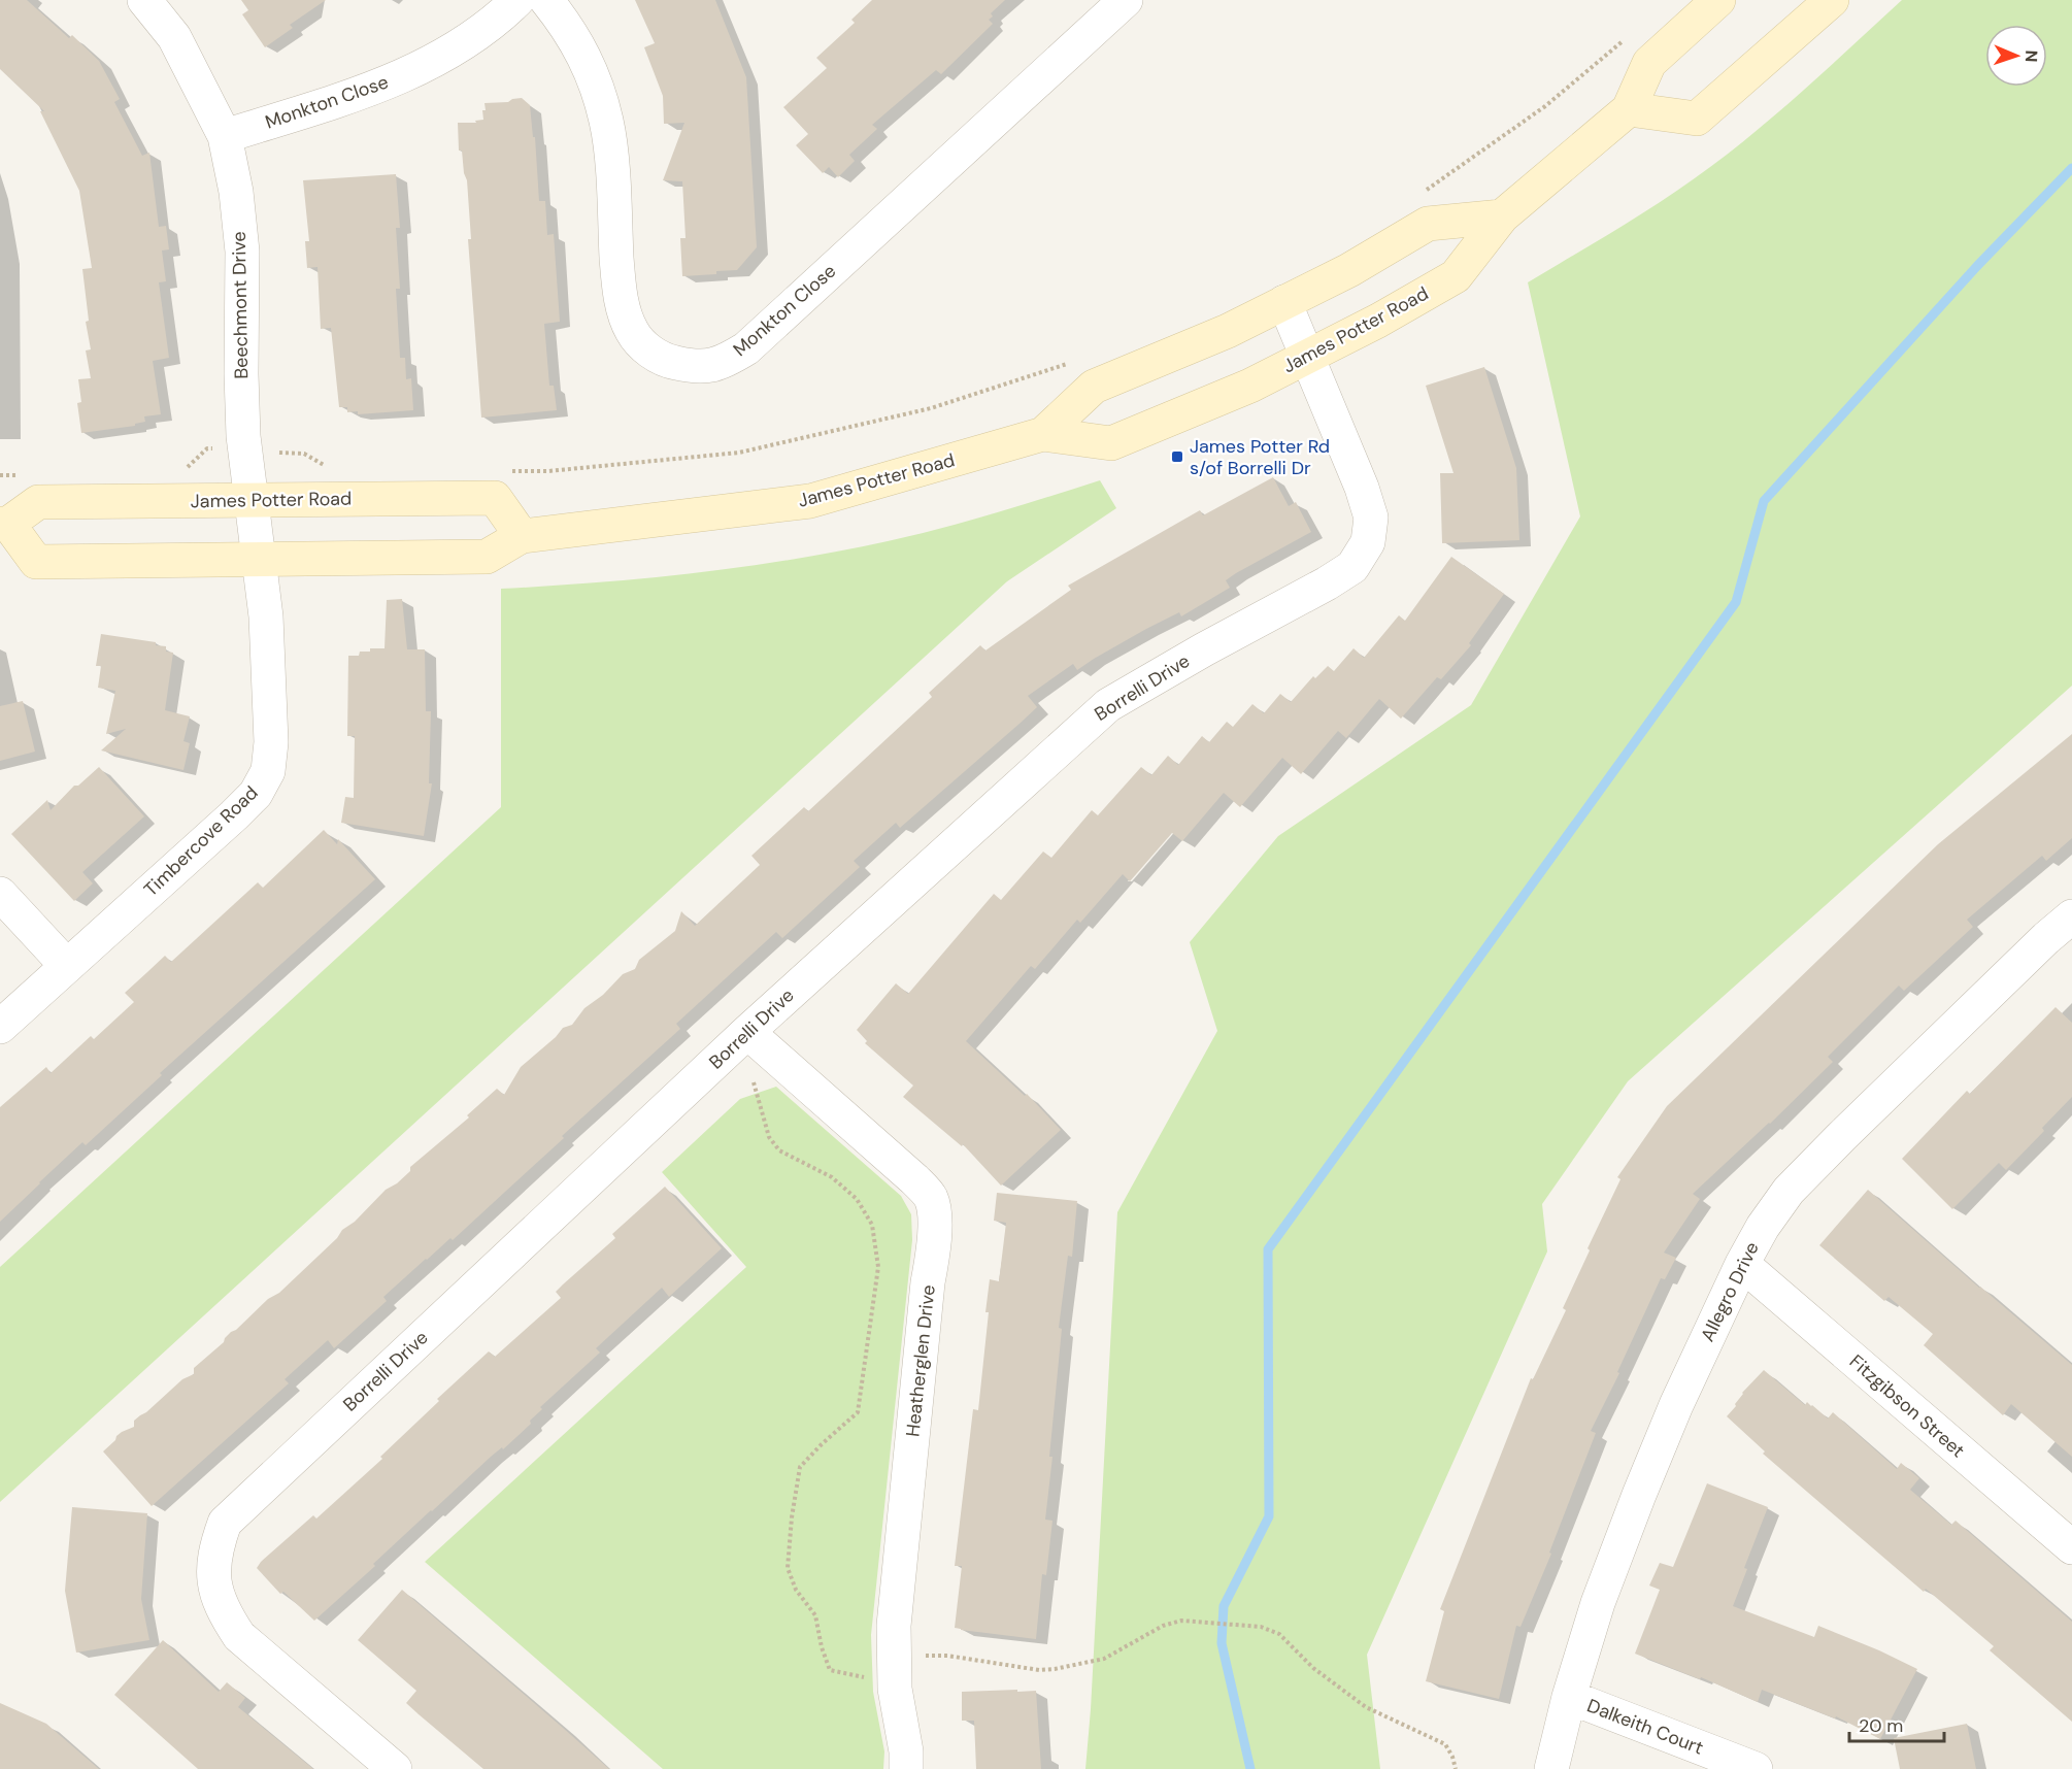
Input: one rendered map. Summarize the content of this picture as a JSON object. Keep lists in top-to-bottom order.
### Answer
{
  "streets": {
    "main road": ["James Potter Road"],
    "street": [
      "Monkton Close",
      "Beechmont Drive",
      "Borrelli Drive",
      "Timbercove Road",
      "Allegro Drive",
      "Heatherglen Drive",
      "Fitzgibson Street",
      "Dalkeith Court"
    ]
  },
  "crossings": [
    ["Monkton Close", "Beechmont Drive"],
    ["Beechmont Drive", "James Potter Road"],
    ["Beechmont Drive", "Timbercove Road"],
    ["James Potter Road", "Borrelli Drive"],
    ["James Potter Road", "Timbercove Road"],
    ["Borrelli Drive", "Heatherglen Drive"],
    ["Allegro Drive", "Fitzgibson Street"],
    ["Allegro Drive", "Dalkeith Court"]
  ],
  "places": {
    "transit": ["James Potter Rd s/of Borrelli Dr"]
  },
  "scale_bar": "20 m",
  "north": "right"
}
